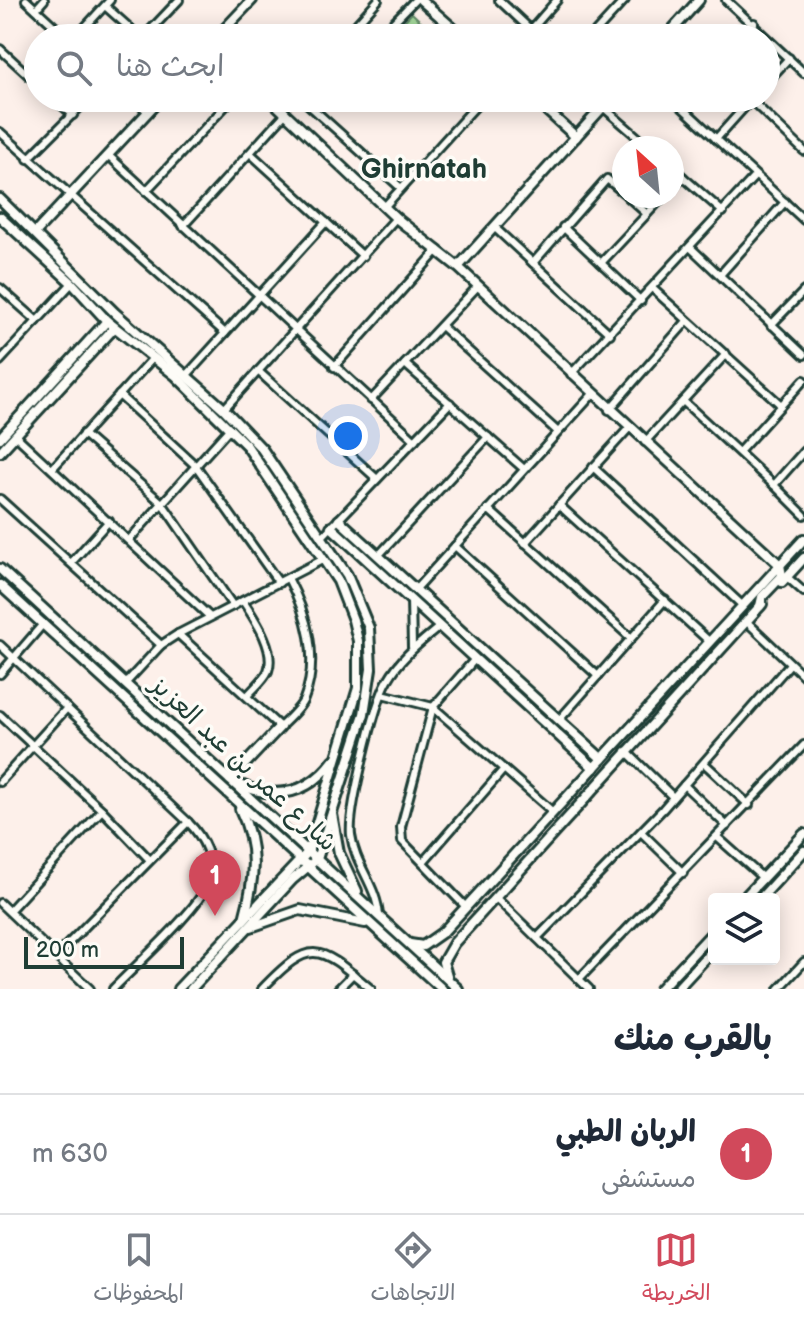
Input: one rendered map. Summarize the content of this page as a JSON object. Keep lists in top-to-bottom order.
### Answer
{
  "streets": {
    "street": ["شارع عمر بن عبد العزيز"]
  },
  "districts": ["Ghirnatah"],
  "scale_bar": "200 m",
  "north": "top left",
  "page": {
    "search": "ابحث هنا",
    "pins": "1",
    "scale": "200 m",
    "heading": "بالقرب منك",
    "list": [
      {
        "mark": "1",
        "name": "الربان الطبي",
        "note": "مستشفى",
        "value": "630 m"
      }
    ],
    "nav": ["الخريطة", "الاتجاهات", "المحفوظات"]
  }
}
